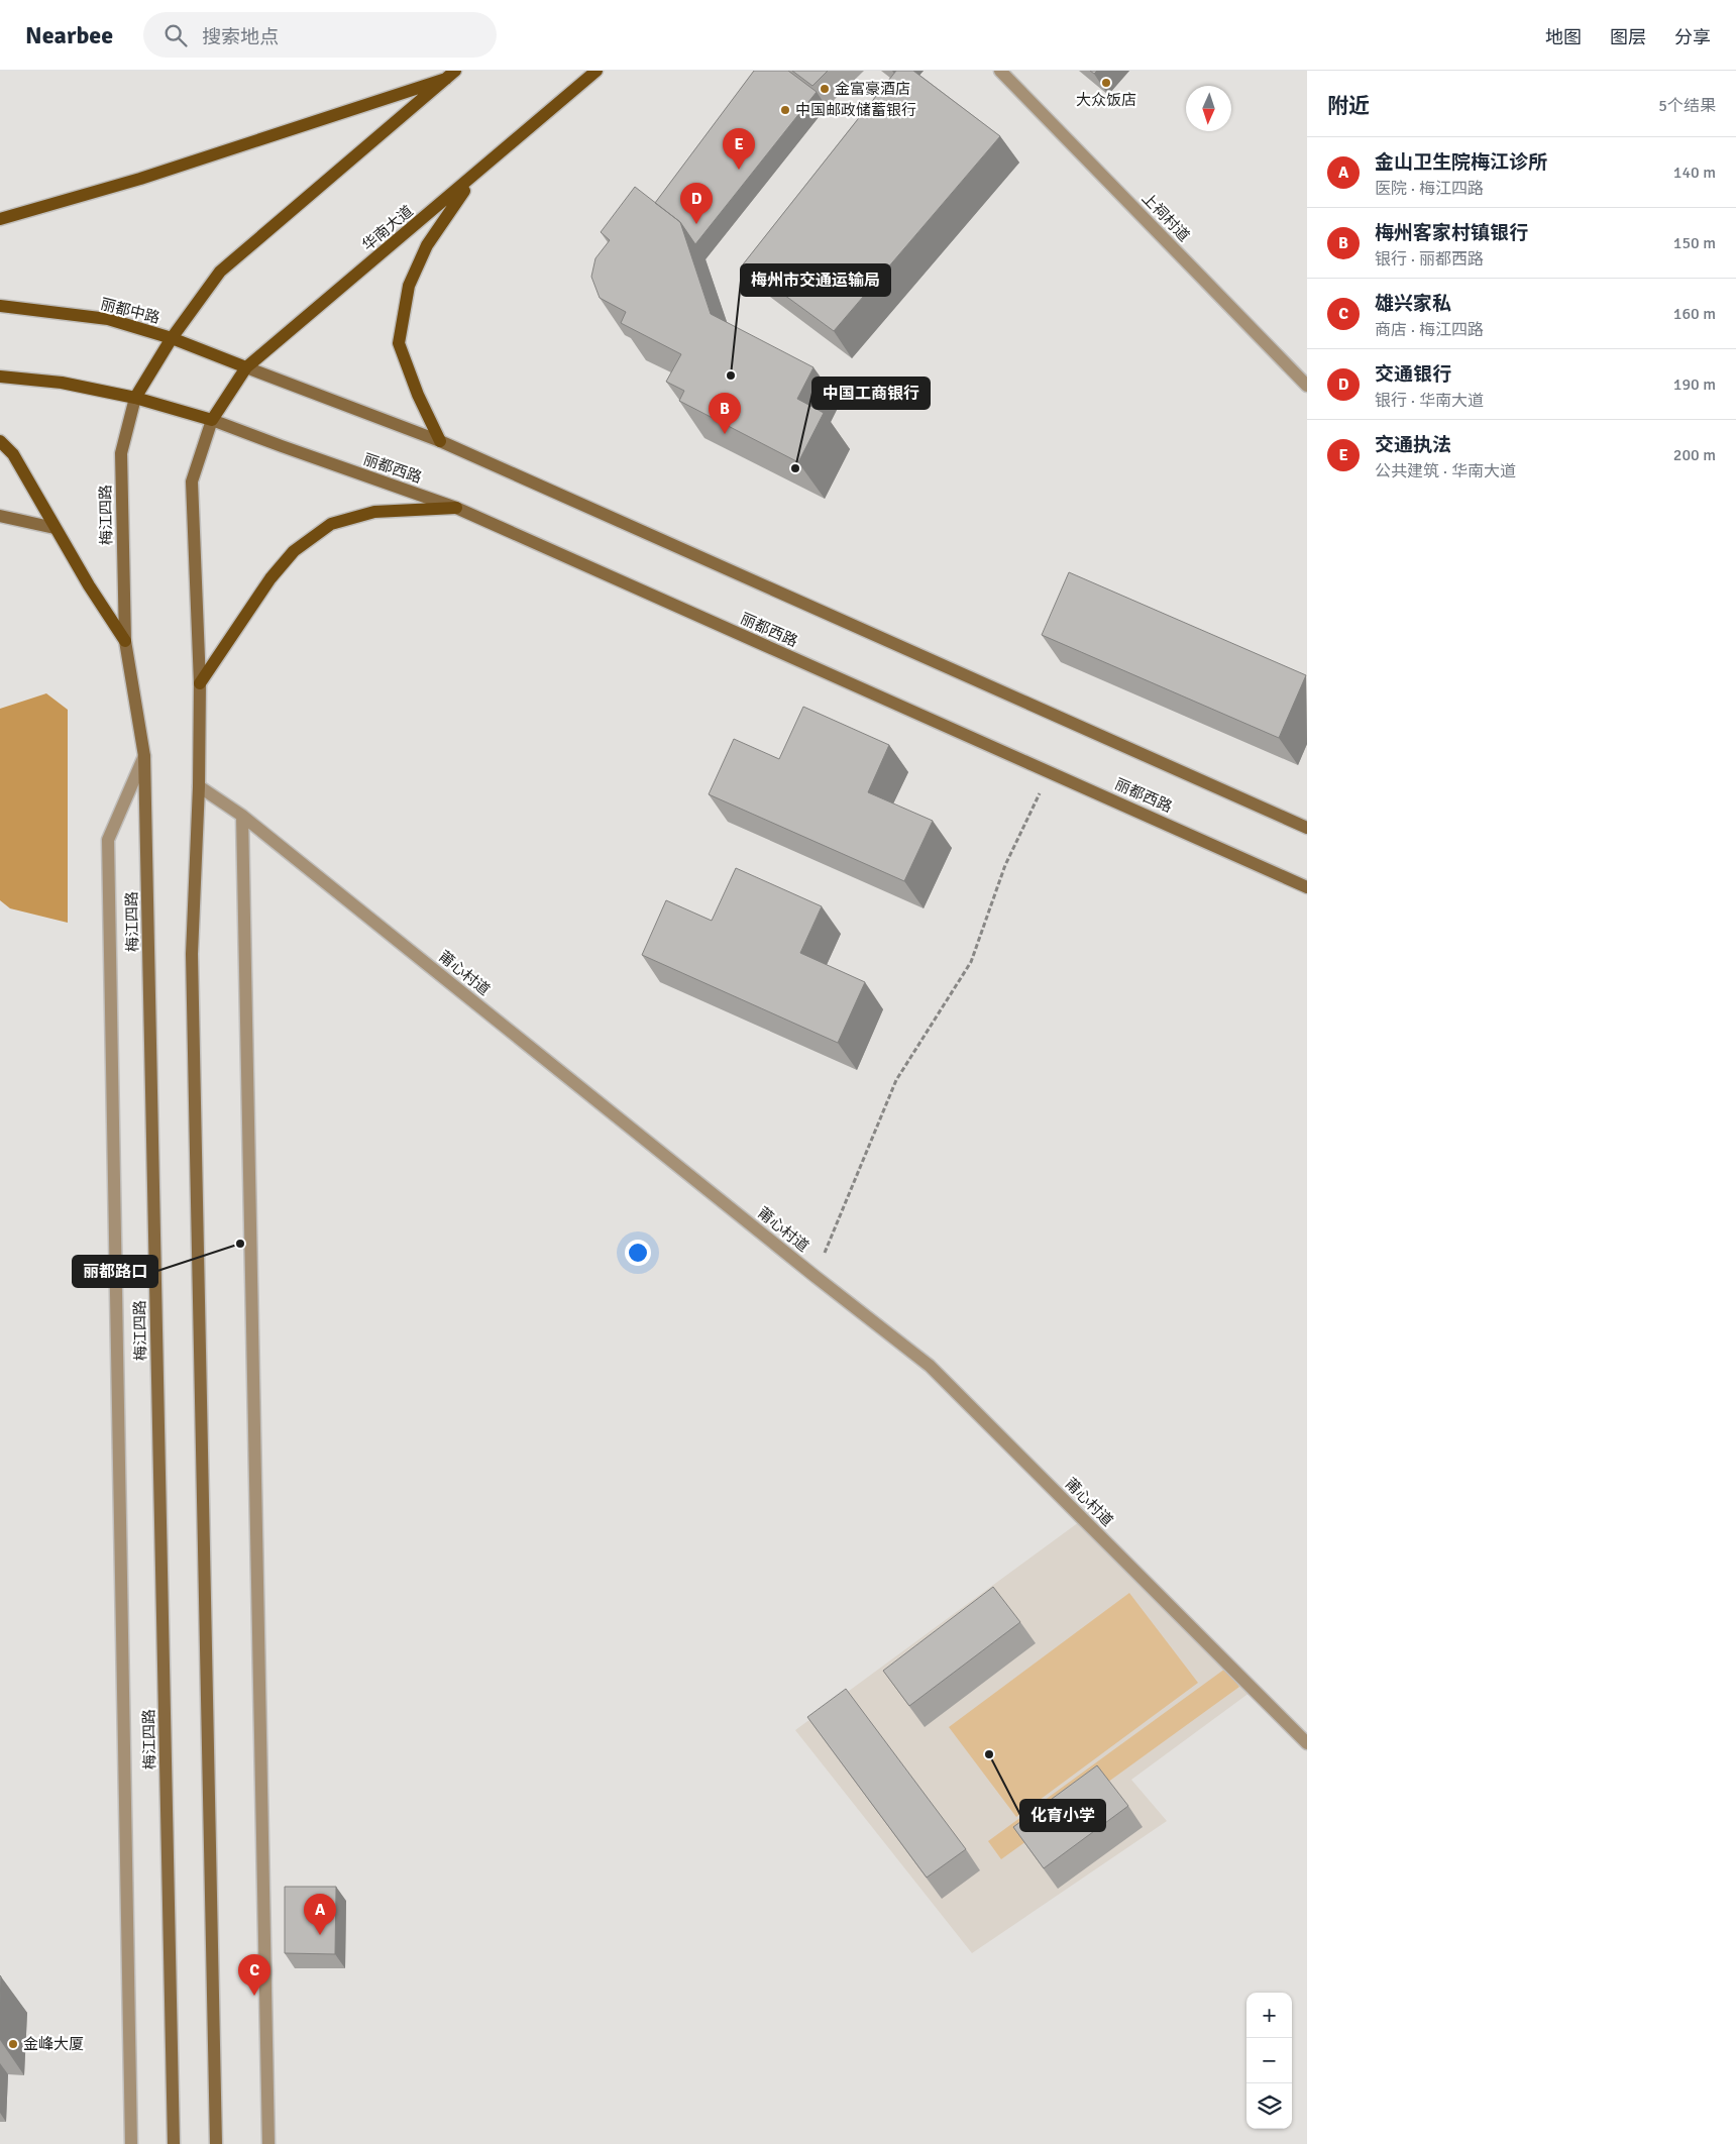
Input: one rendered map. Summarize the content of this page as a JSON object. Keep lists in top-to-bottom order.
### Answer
{
  "streets": {
    "main road": [
      "华南大道",
      "丽都中路",
      "丽都西路",
      "梅江四路"
    ],
    "street": ["上祠村道", "莆心村道"]
  },
  "crossings": [
    ["华南大道", "丽都中路"],
    ["华南大道", "丽都西路"]
  ],
  "places": [
    "大众饭店",
    "金富豪酒店",
    "中国邮政储蓄银行",
    "梅州市交通运输局",
    "中国工商银行",
    "丽都路口",
    "化育小学",
    "金峰大厦"
  ],
  "north": "bottom",
  "page": {
    "header": "Nearbee",
    "search": "搜索地点",
    "nav": ["地图", "图层", "分享"],
    "heading": ["附近", "5个结果"],
    "pins": [
      "E",
      "D",
      "B",
      "A",
      "C"
    ],
    "list": [
      {
        "mark": "A",
        "name": "金山卫生院梅江诊所",
        "note": "医院 · 梅江四路",
        "value": "140 m"
      },
      {
        "mark": "B",
        "name": "梅州客家村镇银行",
        "note": "银行 · 丽都西路",
        "value": "150 m"
      },
      {
        "mark": "C",
        "name": "雄兴家私",
        "note": "商店 · 梅江四路",
        "value": "160 m"
      },
      {
        "mark": "D",
        "name": "交通银行",
        "note": "银行 · 华南大道",
        "value": "190 m"
      },
      {
        "mark": "E",
        "name": "交通执法",
        "note": "公共建筑 · 华南大道",
        "value": "200 m"
      }
    ],
    "map_buttons": ["+", "−"]
  }
}
